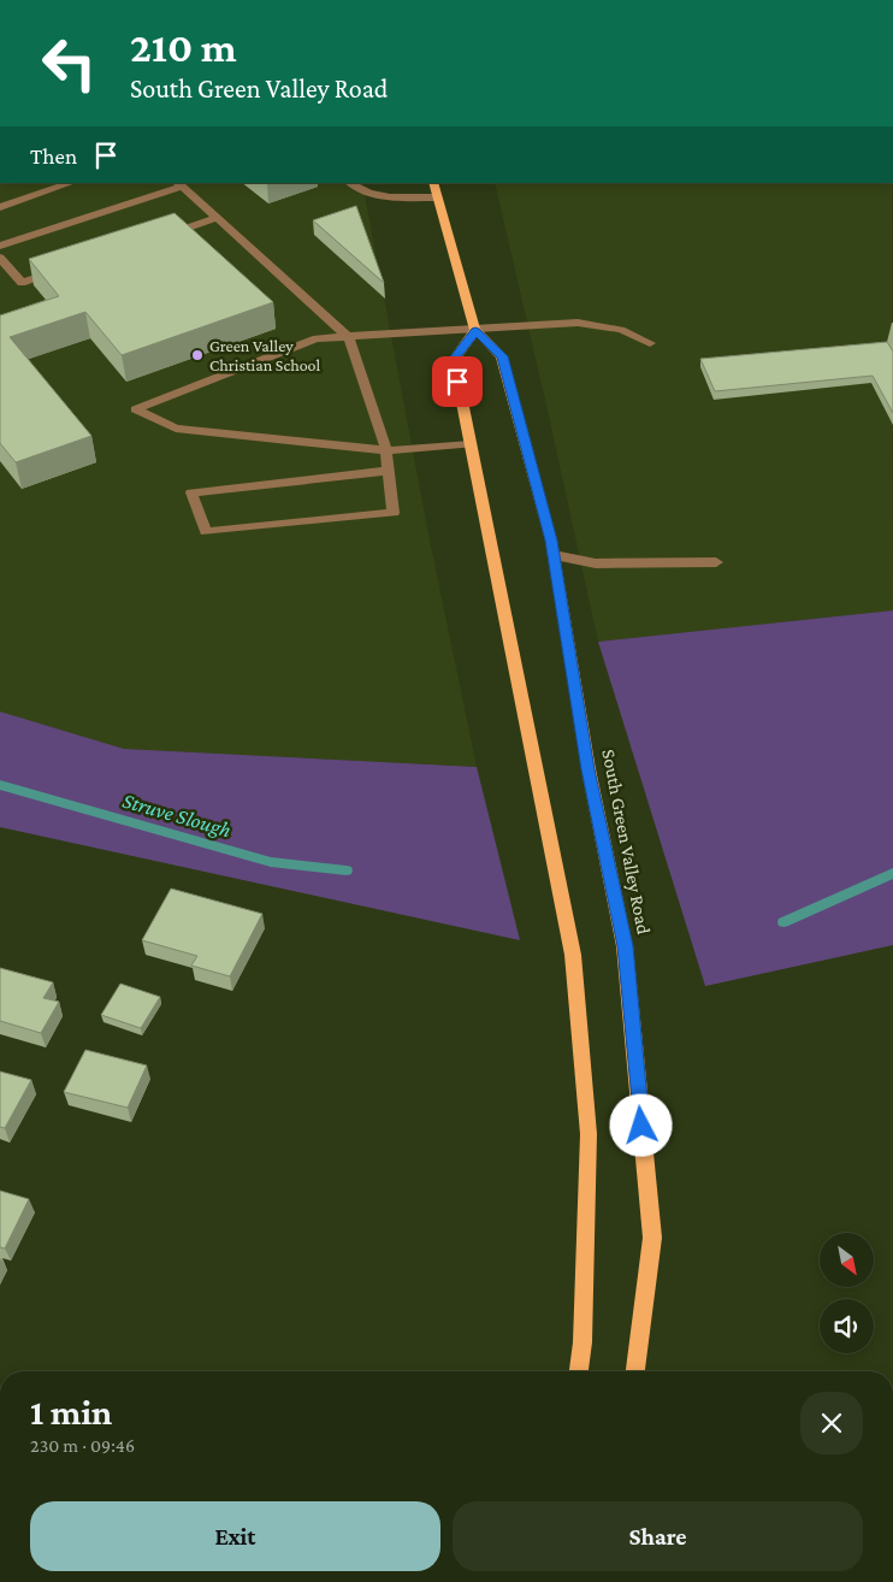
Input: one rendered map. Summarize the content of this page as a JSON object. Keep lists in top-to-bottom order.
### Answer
{
  "streets": {
    "main road": ["South Green Valley Road"]
  },
  "water": ["Struve Slough"],
  "places": ["Green Valley Christian School"],
  "north": "bottom right",
  "page": {
    "turn": ["210 m", "South Green Valley Road"],
    "then": "Then",
    "heading": ["1 min", "230 m · 09:46"],
    "buttons": ["Exit", "Share"]
  }
}
